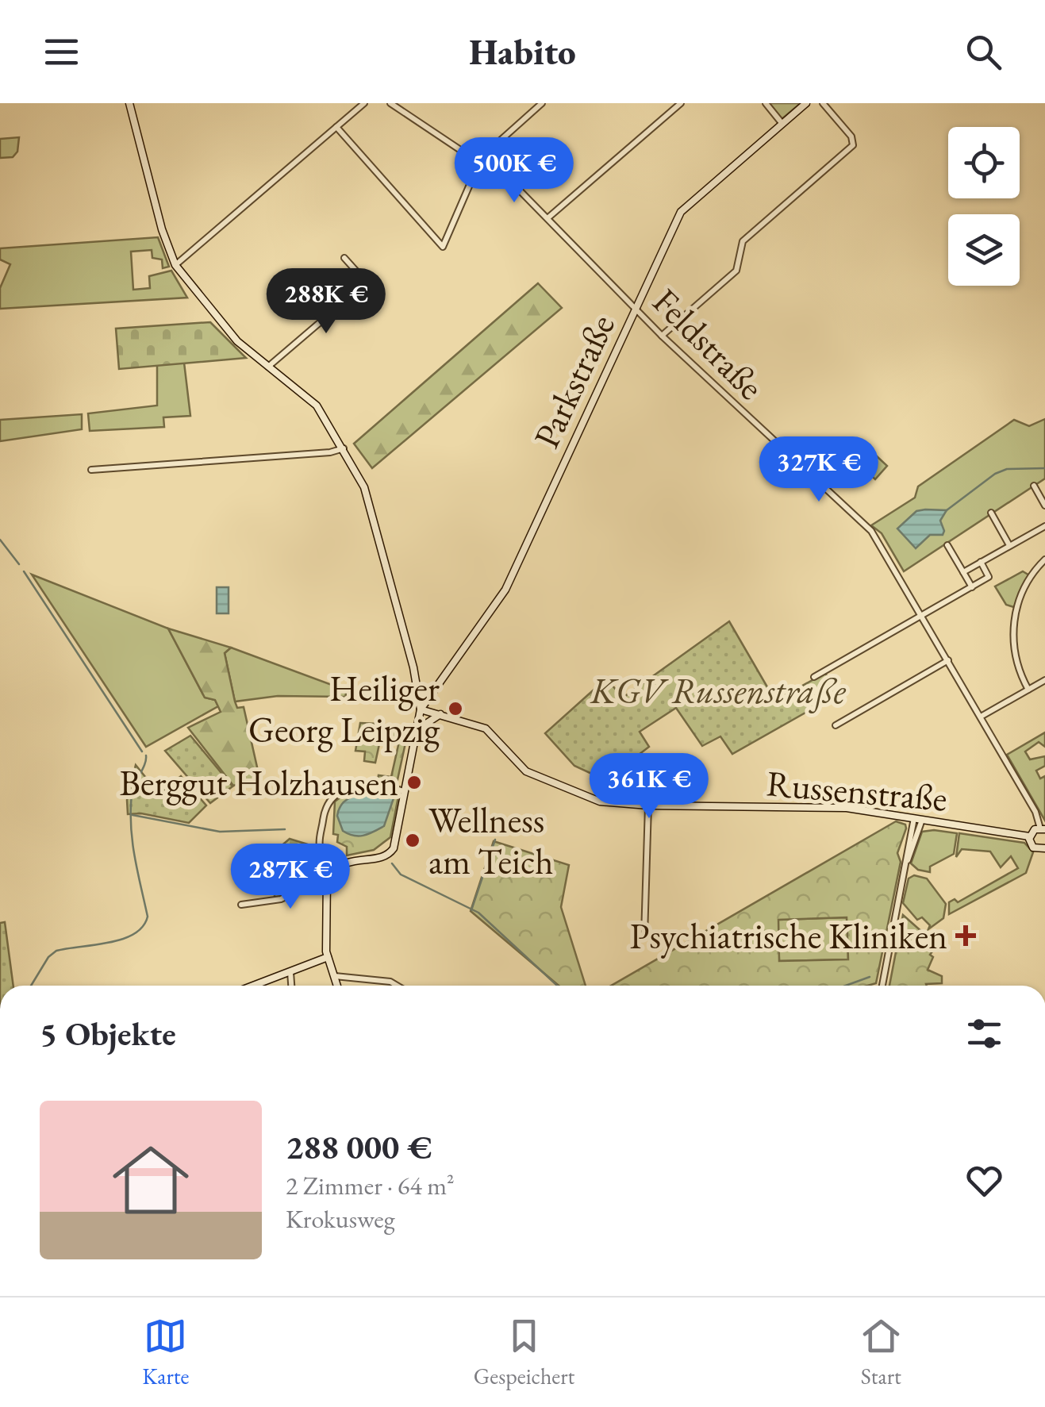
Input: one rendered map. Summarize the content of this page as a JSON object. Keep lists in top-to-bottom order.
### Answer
{
  "streets": {
    "street": ["Feldstraße", "Parkstraße", "Russenstraße"]
  },
  "crossings": [
    ["Feldstraße", "Parkstraße"],
    ["Parkstraße", "Russenstraße"]
  ],
  "parks": ["KGV Russenstraße"],
  "places": {
    "other": ["Heiliger Georg Leipzig", "Berggut Holzhausen", "Wellness am Teich"],
    "health": ["Psychiatrische Kliniken"]
  },
  "page": {
    "header": "Habito",
    "price": [
      "500K €",
      "288K €",
      "327K €",
      "361K €",
      "287K €"
    ],
    "heading": "5 Objekte",
    "list": [
      {
        "name": "288 000 €",
        "note": "2 Zimmer · 64 m² · Krokusweg"
      }
    ],
    "tabs": ["Karte", "Gespeichert", "Start"]
  }
}
